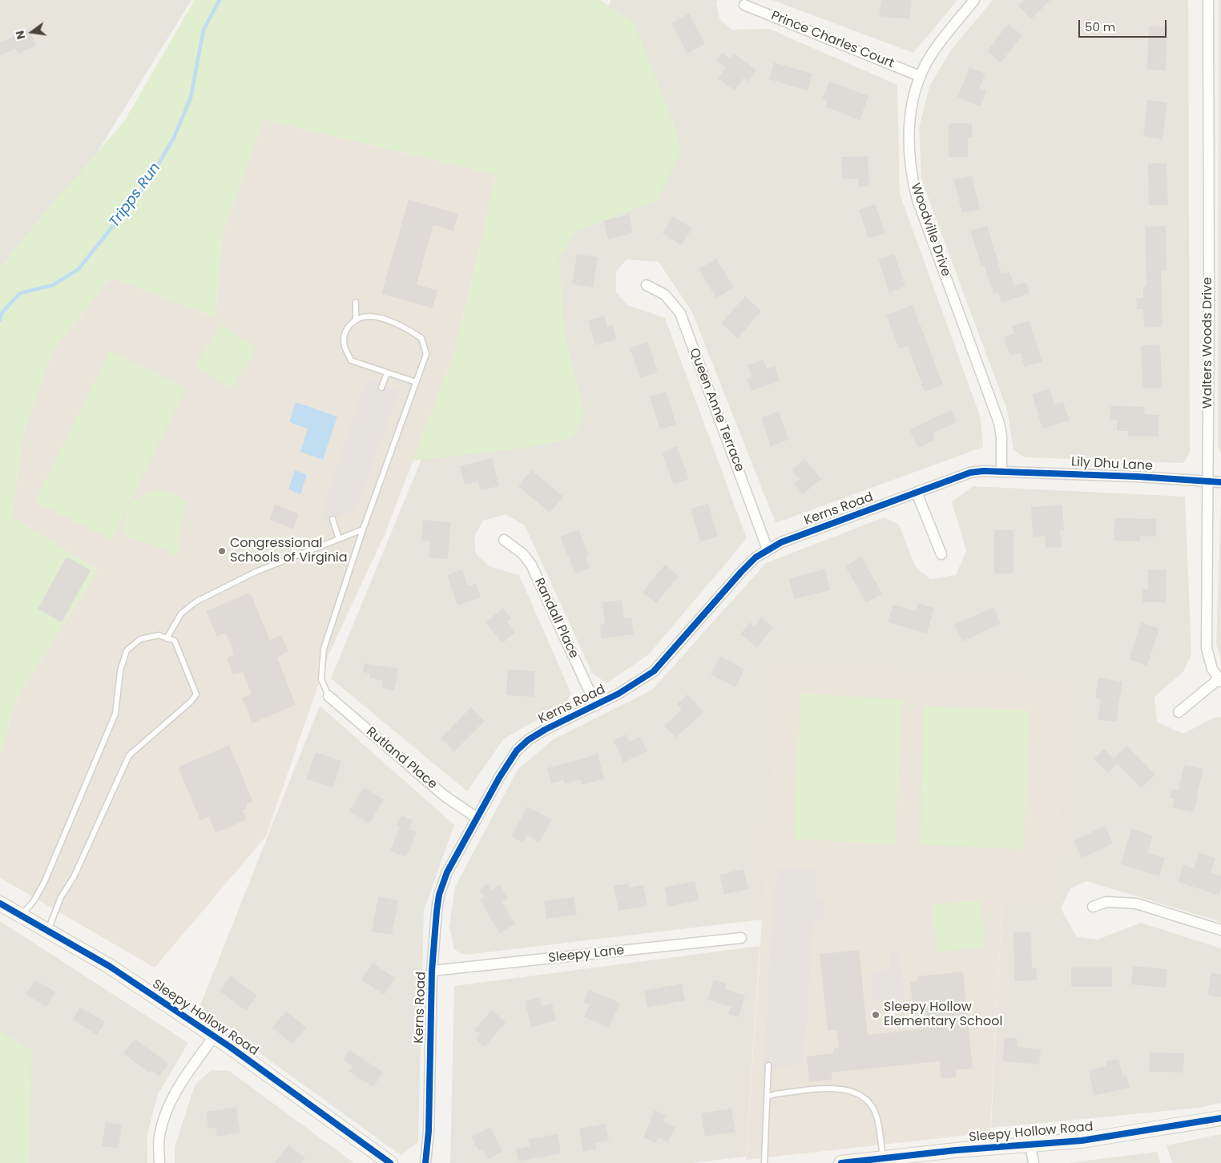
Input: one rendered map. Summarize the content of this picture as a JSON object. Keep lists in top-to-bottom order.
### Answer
{
  "streets": {
    "main road": ["Sleepy Hollow Road"],
    "street": [
      "Prince Charles Court",
      "Woodville Drive",
      "Walters Woods Drive",
      "Queen Anne Terrace",
      "Lily Dhu Lane",
      "Kerns Road",
      "Randall Place",
      "Rutland Place",
      "Sleepy Lane"
    ]
  },
  "crossings": [
    ["Prince Charles Court", "Woodville Drive"],
    ["Woodville Drive", "Lily Dhu Lane"],
    ["Woodville Drive", "Kerns Road"],
    ["Walters Woods Drive", "Lily Dhu Lane"],
    ["Queen Anne Terrace", "Kerns Road"],
    ["Lily Dhu Lane", "Kerns Road"],
    ["Kerns Road", "Randall Place"],
    ["Kerns Road", "Rutland Place"],
    ["Kerns Road", "Sleepy Lane"]
  ],
  "water": ["Tripps Run"],
  "places": ["Congressional Schools of Virginia", "Sleepy Hollow Elementary School"],
  "scale_bar": "50 m",
  "north": "left"
}
